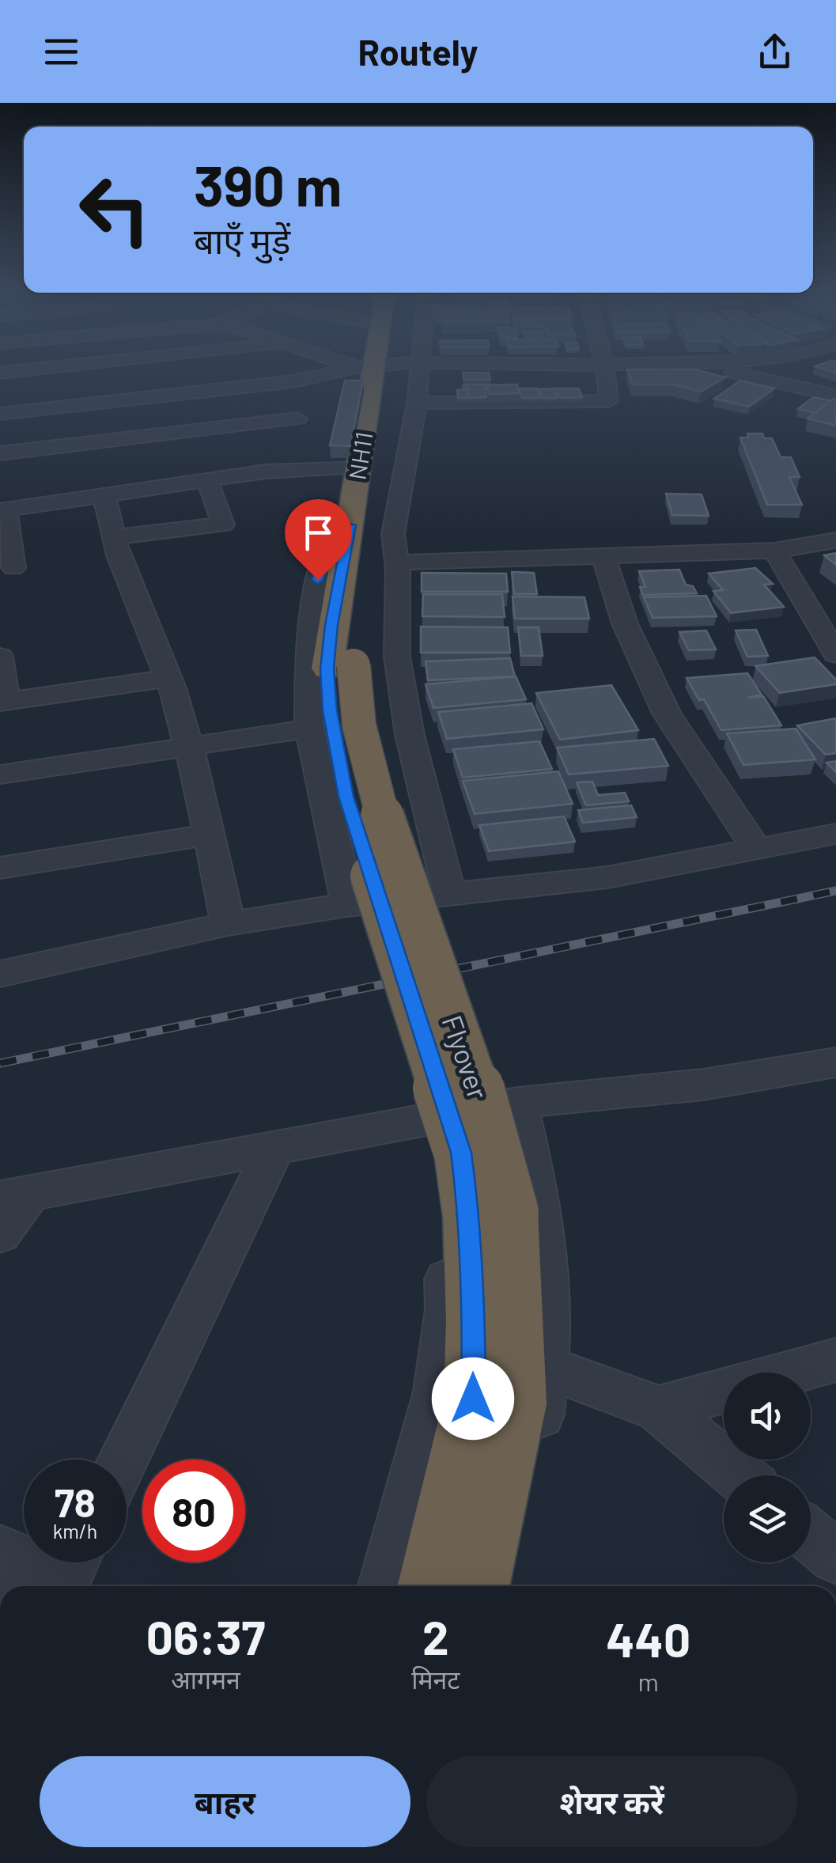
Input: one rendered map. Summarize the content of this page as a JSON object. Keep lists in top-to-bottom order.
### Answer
{
  "streets": {
    "highway": ["NH11", "Flyover"]
  },
  "crossings": [
    ["NH11", "Flyover"]
  ],
  "page": {
    "header": "Routely",
    "turn": ["390 m", "बाएँ मुड़ें"],
    "speed": "78 km/h",
    "limit": "80",
    "eta": [
      "06:37",
      "आगमन",
      "2",
      "मिनट",
      "440",
      "m"
    ],
    "buttons": ["बाहर", "शेयर करें"]
  }
}
